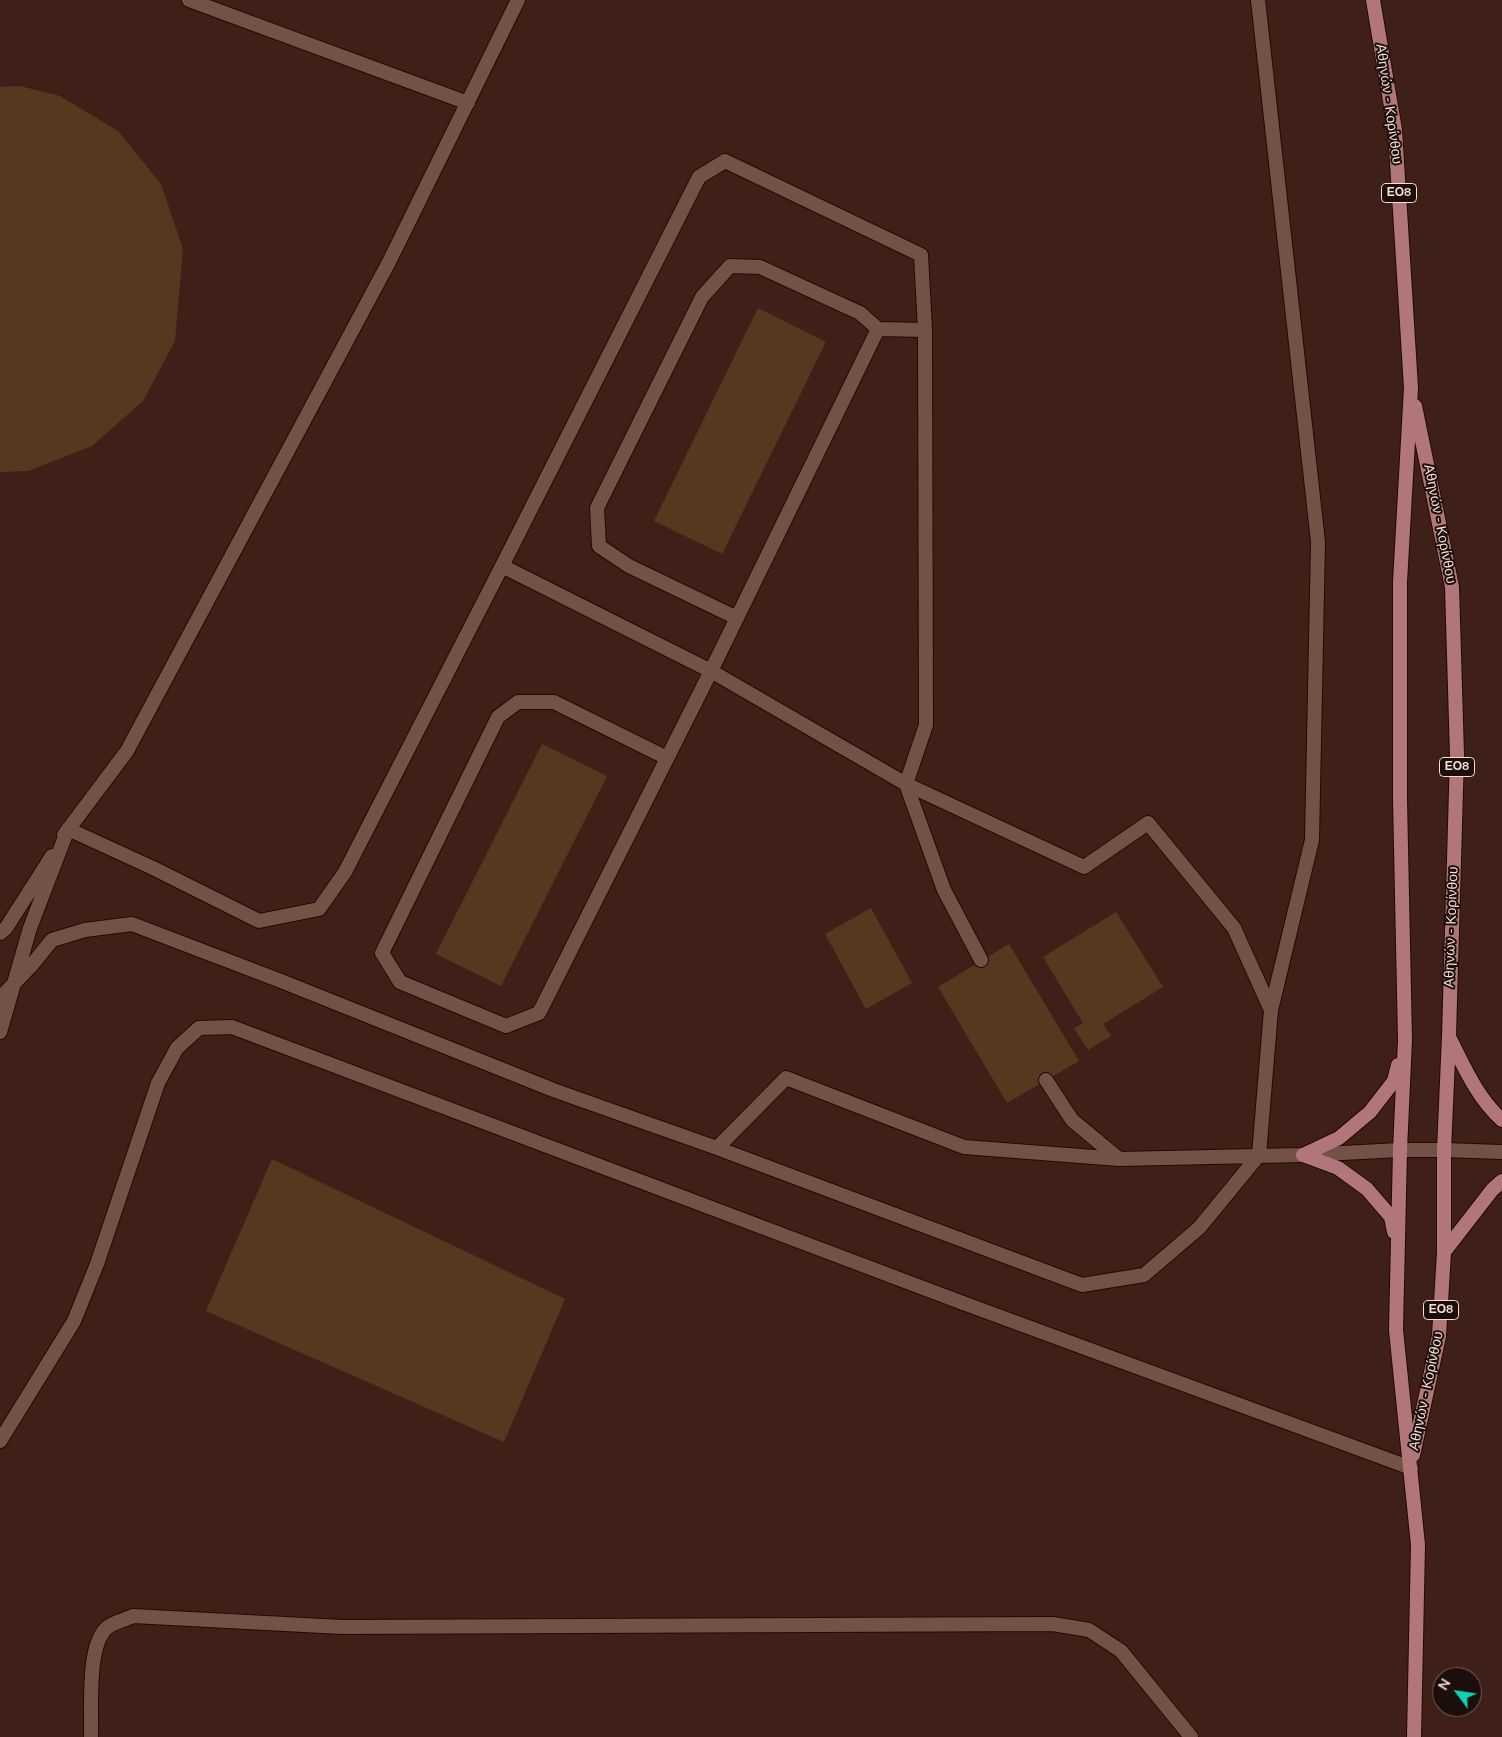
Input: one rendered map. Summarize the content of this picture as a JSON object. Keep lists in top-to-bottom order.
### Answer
{
  "streets": {
    "main road": ["Αθηνών - Κορίνθου", "ΕΟ8"]
  },
  "north": "top left"
}
